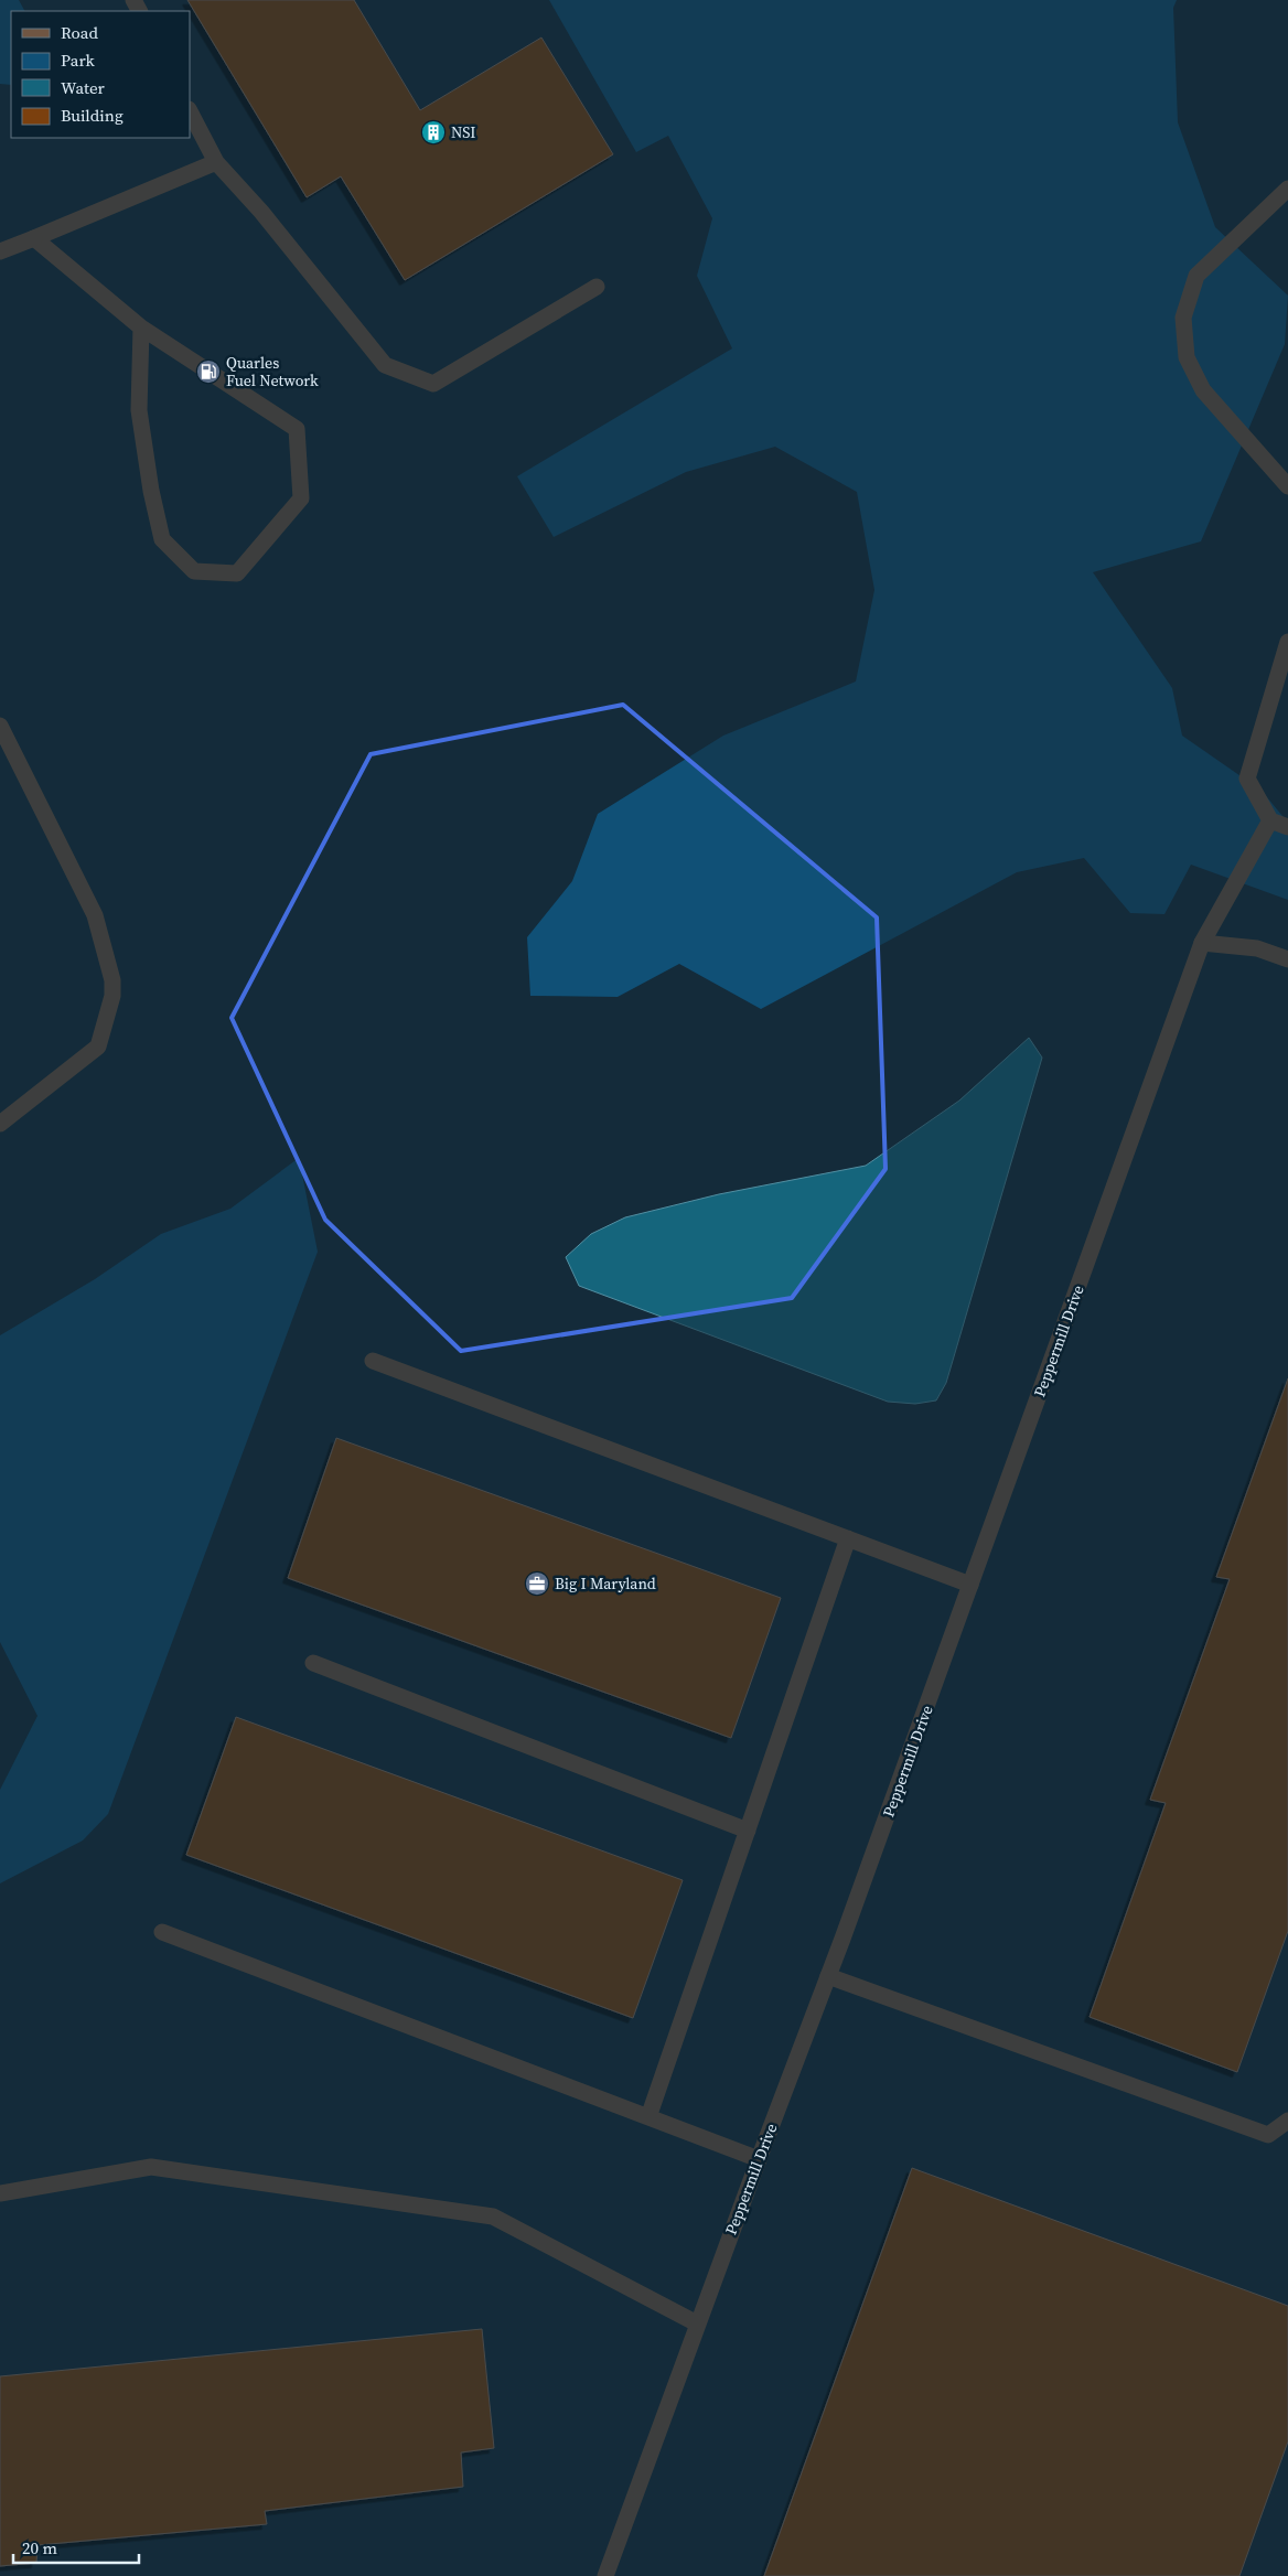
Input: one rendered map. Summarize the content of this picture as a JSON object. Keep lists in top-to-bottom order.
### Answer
{
  "streets": {
    "street": ["Peppermill Drive"]
  },
  "places": {
    "building": ["NSI"],
    "fuel station": ["Quarles Fuel Network"],
    "office": ["Big I Maryland"]
  },
  "legend": [
    "Road",
    "Park",
    "Water",
    "Building"
  ],
  "scale_bar": "20 m"
}
